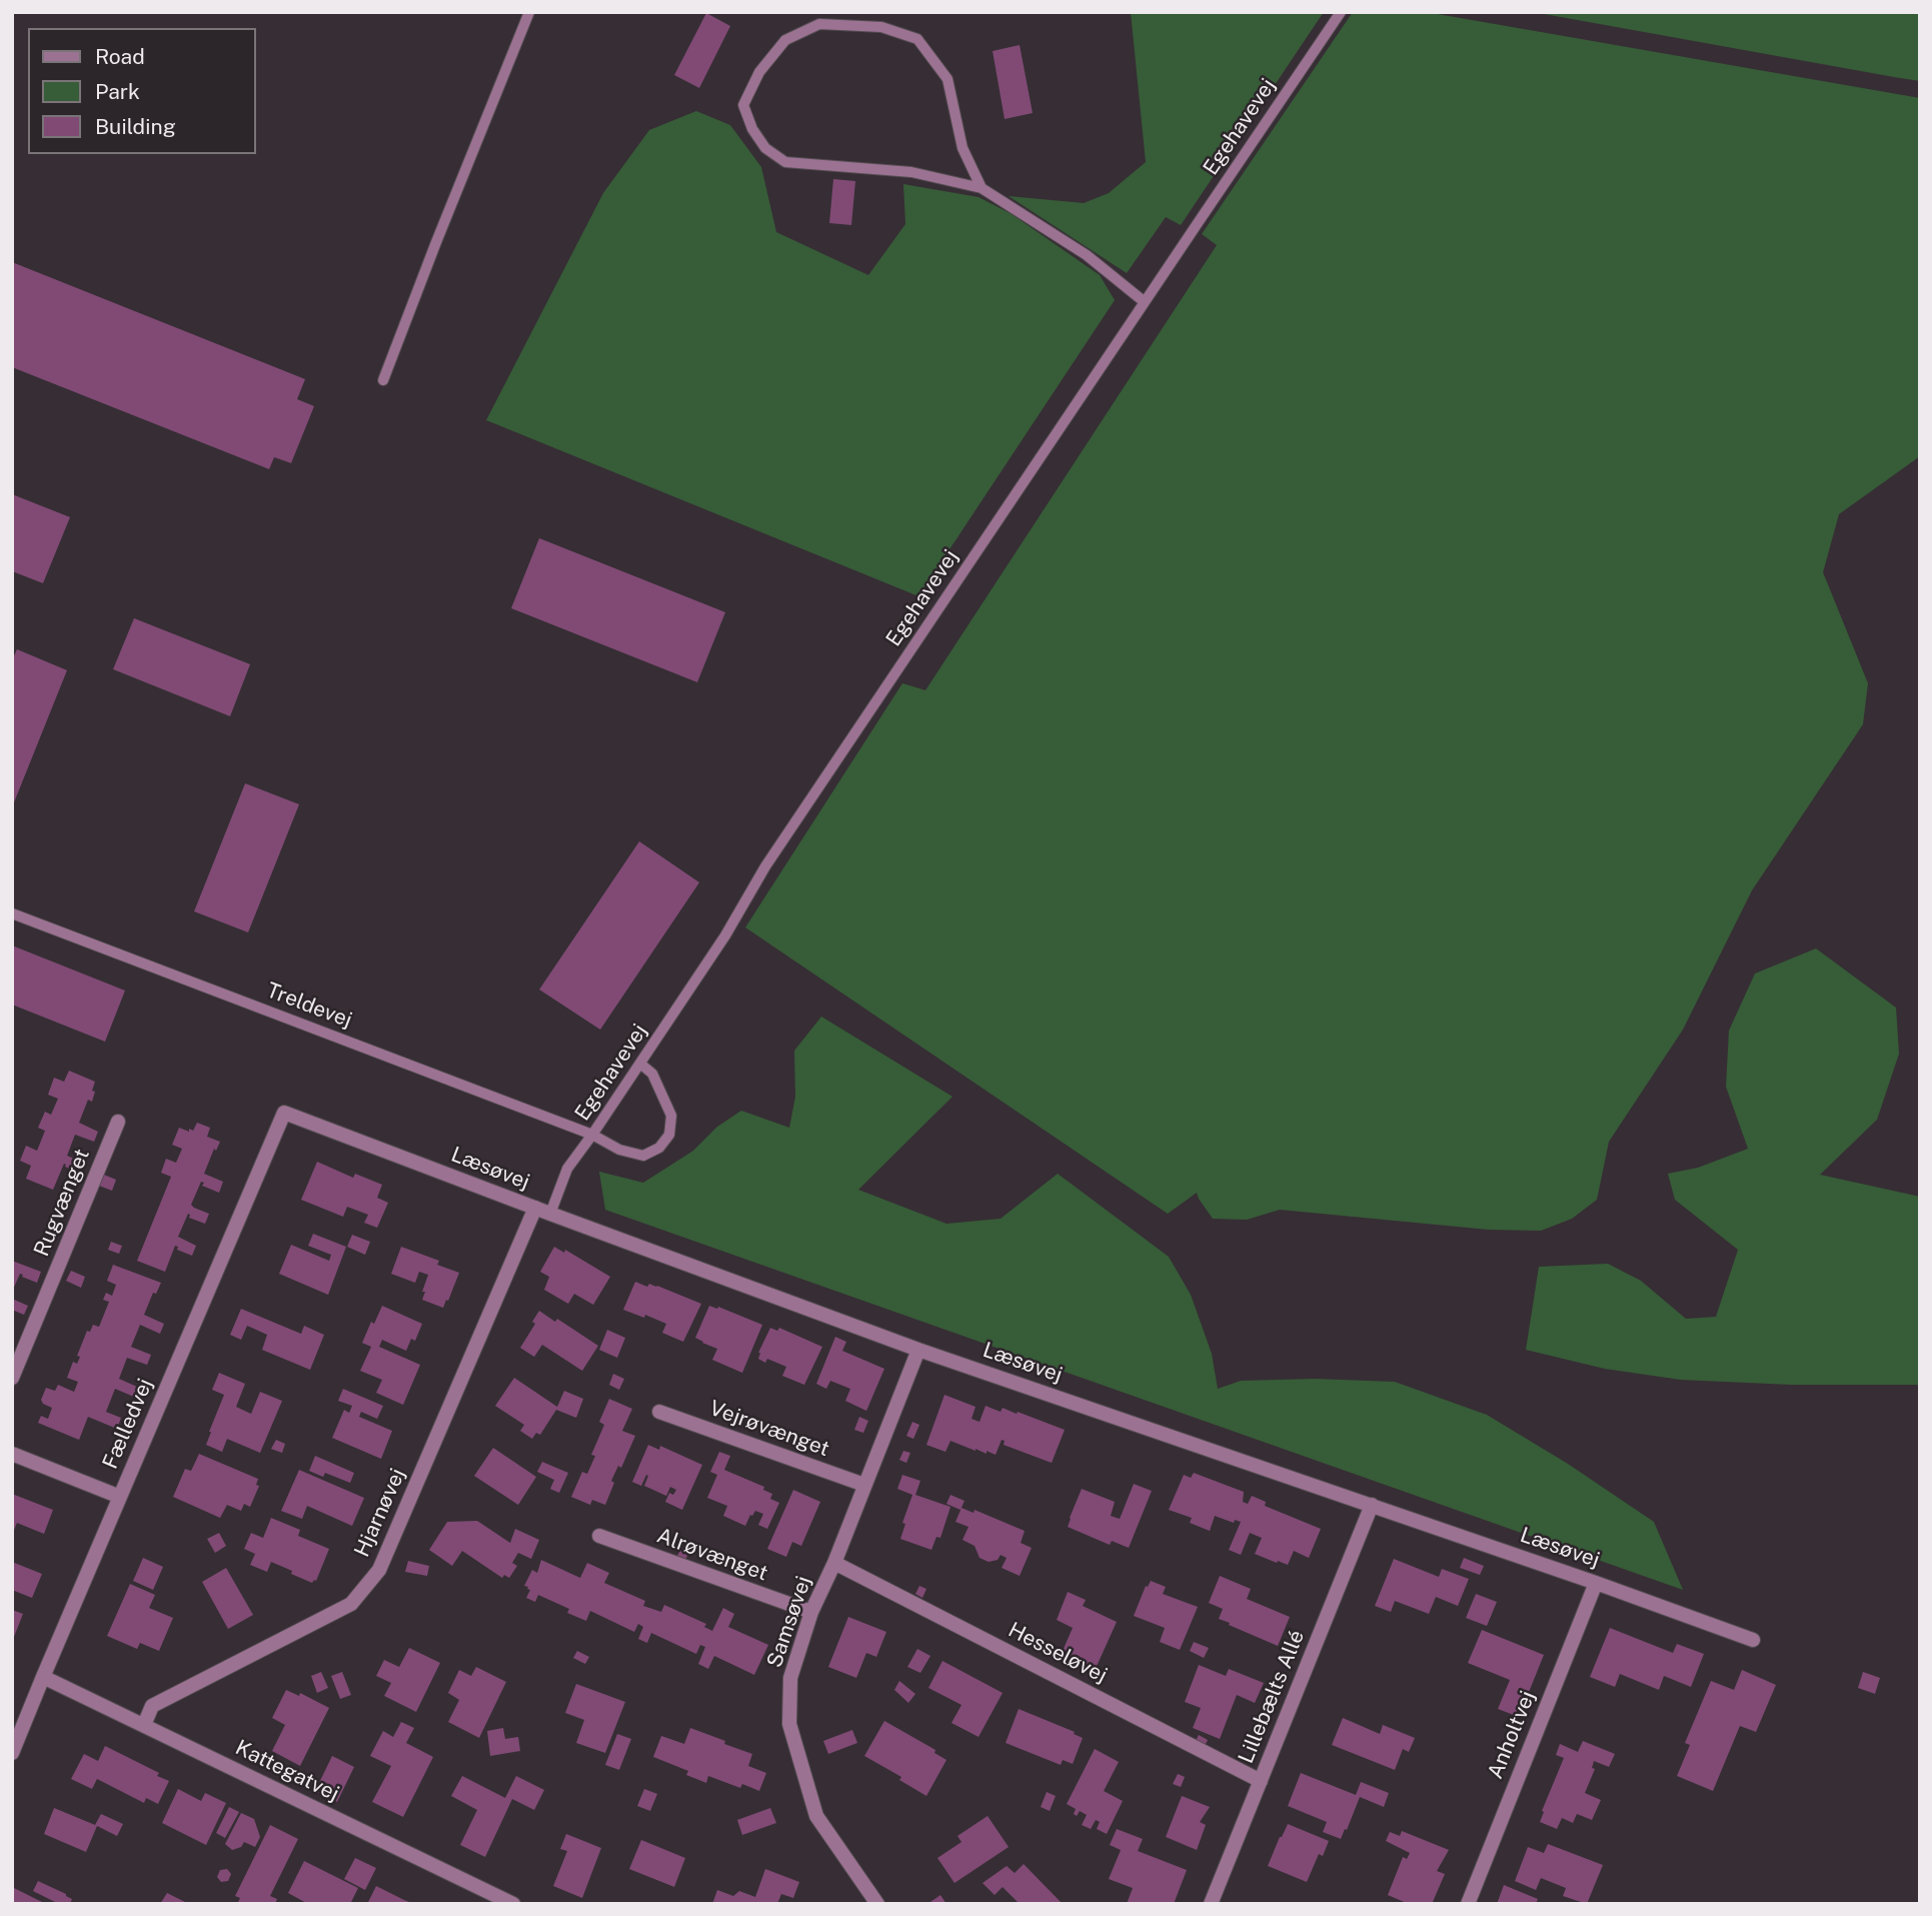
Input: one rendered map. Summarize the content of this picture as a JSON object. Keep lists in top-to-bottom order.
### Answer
{
  "streets": {
    "street": [
      "Læsøvej",
      "Rugvænget",
      "Fælledvej",
      "Vejrøvænget",
      "Hjarnøvej",
      "Alrøvænget",
      "Samsøvej",
      "Hesseløvej",
      "Lillebælts Allé",
      "Anholtvej",
      "Kattegatvej"
    ],
    "lane": ["Egehavevej", "Treldevej"]
  },
  "crossings": [
    ["Egehavevej", "Treldevej"],
    ["Egehavevej", "Læsøvej"],
    ["Læsøvej", "Fælledvej"],
    ["Læsøvej", "Hjarnøvej"],
    ["Læsøvej", "Samsøvej"],
    ["Læsøvej", "Lillebælts Allé"],
    ["Læsøvej", "Anholtvej"],
    ["Fælledvej", "Kattegatvej"],
    ["Vejrøvænget", "Samsøvej"],
    ["Hjarnøvej", "Kattegatvej"],
    ["Alrøvænget", "Samsøvej"],
    ["Samsøvej", "Hesseløvej"],
    ["Hesseløvej", "Lillebælts Allé"]
  ],
  "legend": ["Road", "Park", "Building"]
}
